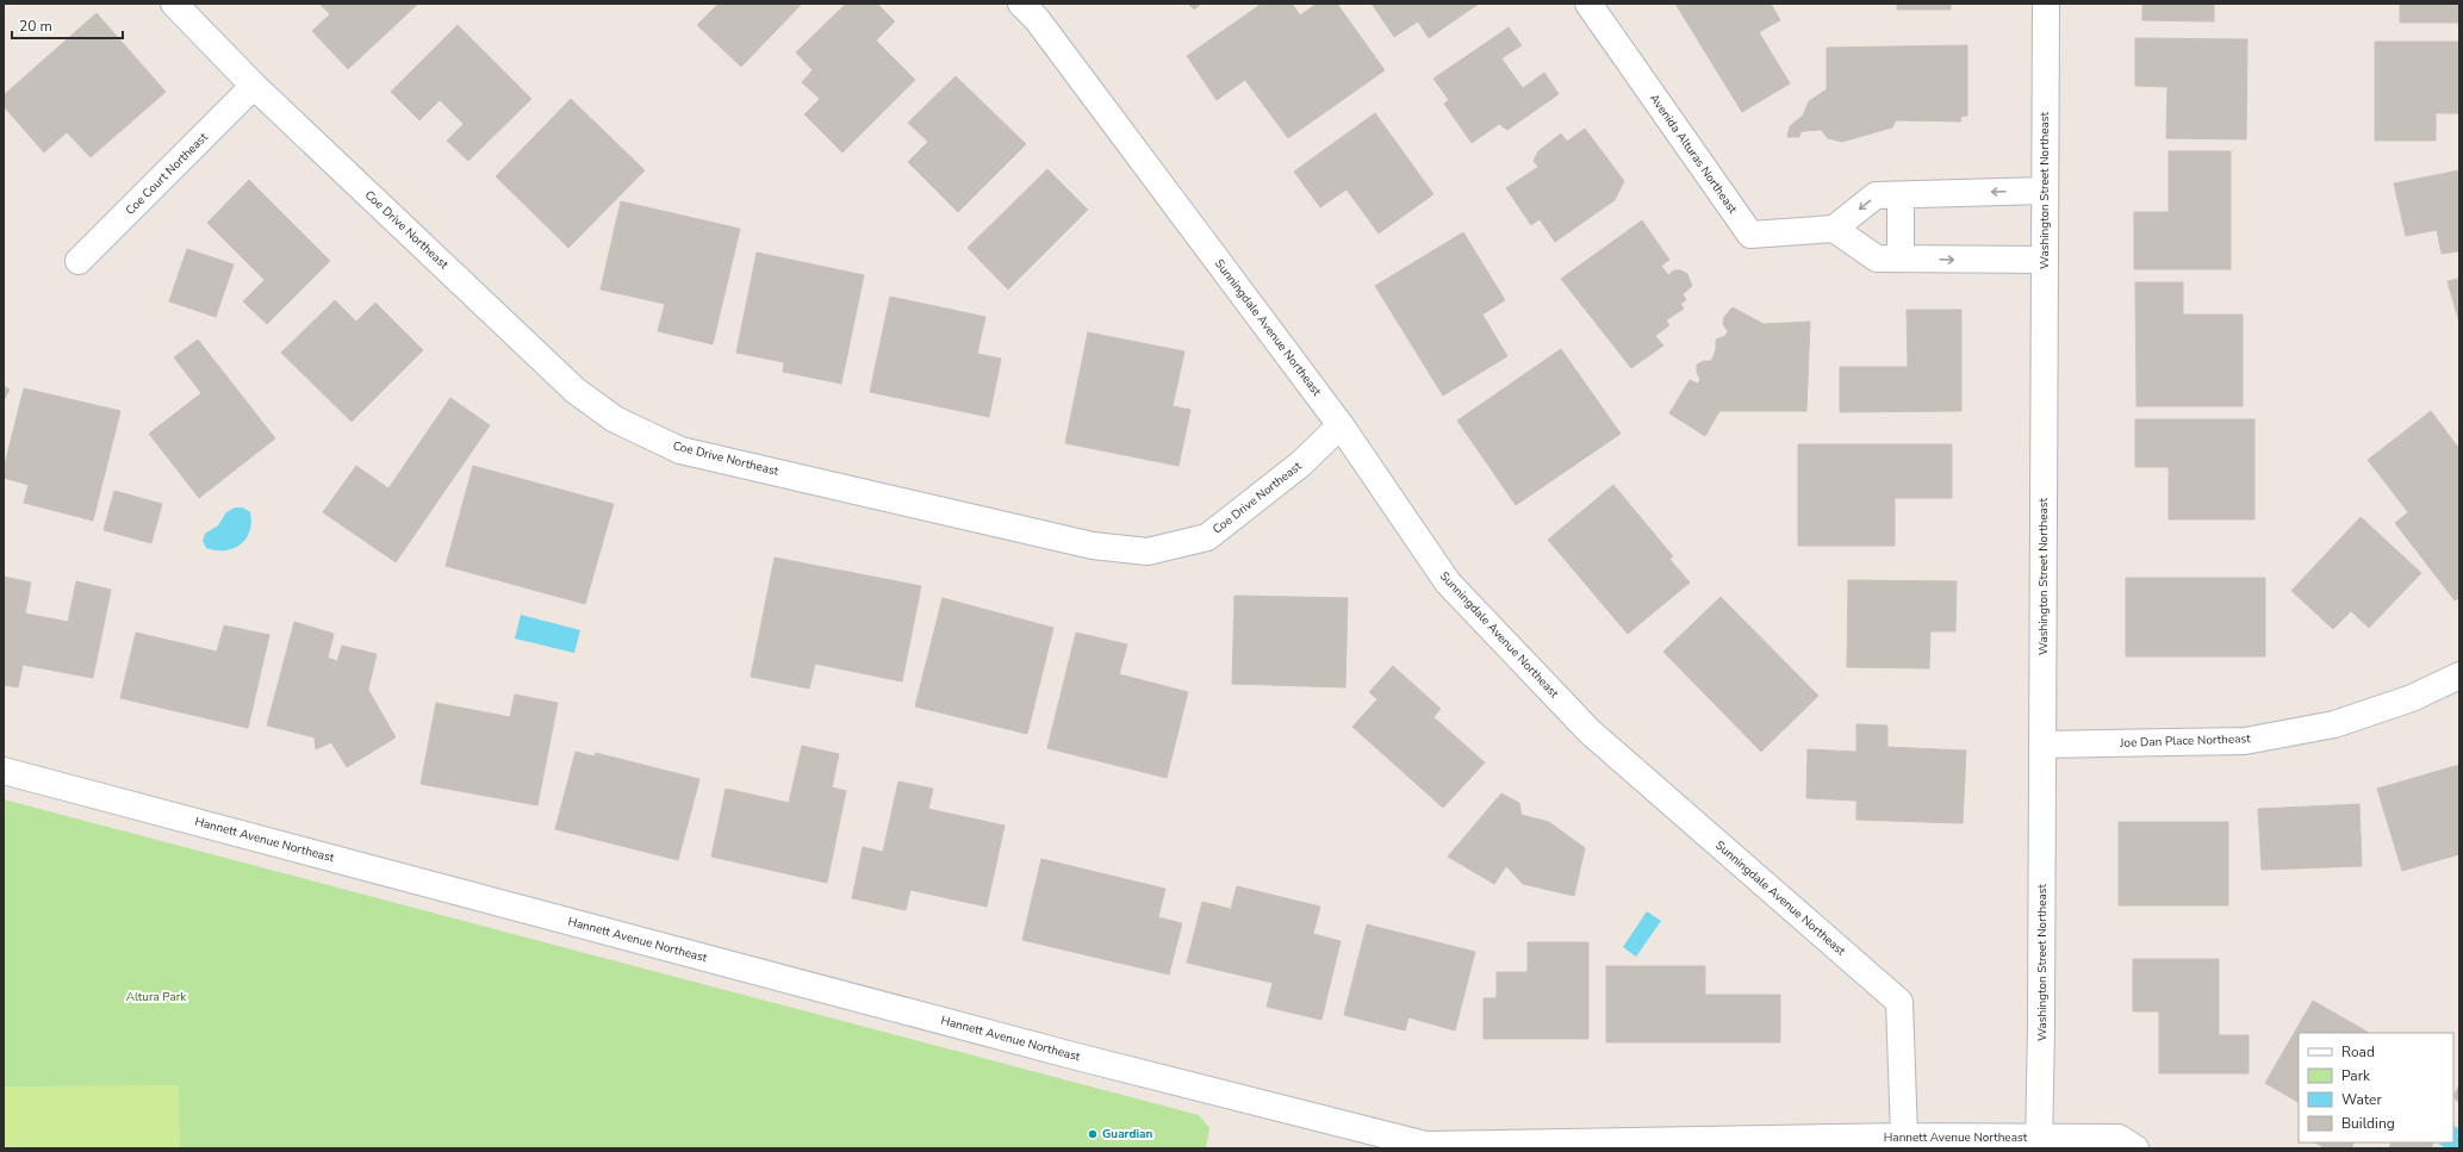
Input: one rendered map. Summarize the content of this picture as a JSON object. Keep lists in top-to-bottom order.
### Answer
{
  "streets": {
    "street": [
      "Avenida Alturas Northeast",
      "Coe Court Northeast",
      "Washington Street Northeast",
      "Coe Drive Northeast",
      "Sunningdale Avenue Northeast",
      "Joe Dan Place Northeast",
      "Hannett Avenue Northeast"
    ]
  },
  "crossings": [
    ["Coe Court Northeast", "Coe Drive Northeast"],
    ["Washington Street Northeast", "Joe Dan Place Northeast"],
    ["Washington Street Northeast", "Hannett Avenue Northeast"],
    ["Coe Drive Northeast", "Sunningdale Avenue Northeast"],
    ["Sunningdale Avenue Northeast", "Hannett Avenue Northeast"]
  ],
  "parks": ["Altura Park"],
  "places": ["Guardian"],
  "legend": [
    "Road",
    "Park",
    "Water",
    "Building"
  ],
  "scale_bar": "20 m"
}
